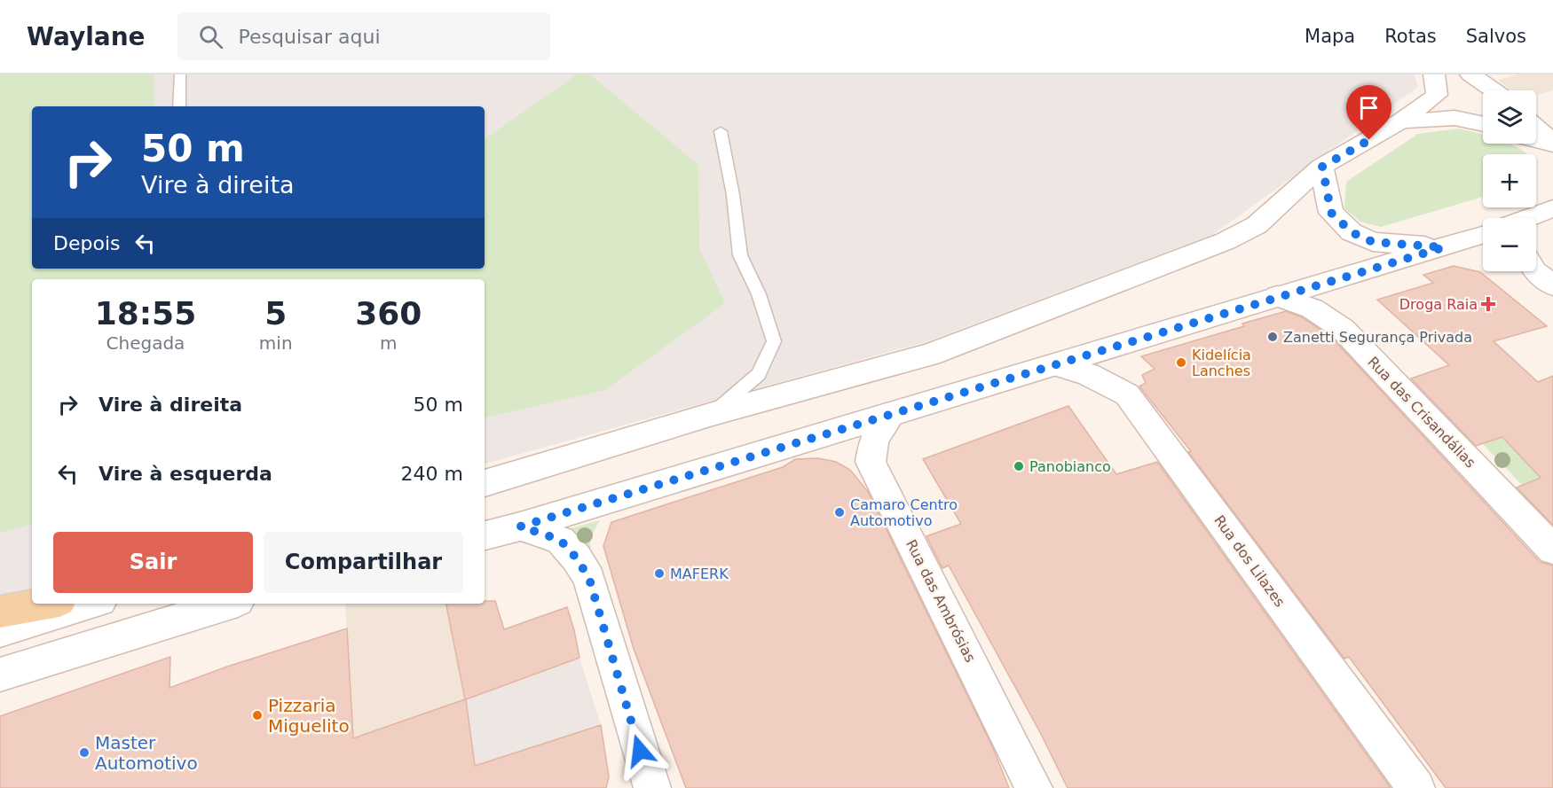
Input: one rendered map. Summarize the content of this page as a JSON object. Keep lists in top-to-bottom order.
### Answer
{
  "streets": {
    "main road": ["Rua das Crisandálias", "Rua dos Lilazes", "Rua das Ambrósias"]
  },
  "places": {
    "health": ["Droga Raia"],
    "other": [
      "Zanetti Segurança Privada",
      "Kidelícia Lanches",
      "Panobianco",
      "Camaro Centro Automotivo",
      "MAFERK",
      "Pizzaria Miguelito",
      "Master Automotivo"
    ]
  },
  "page": {
    "header": "Waylane",
    "search": "Pesquisar aqui",
    "nav": ["Mapa", "Rotas", "Salvos"],
    "map_buttons": ["+", "−"],
    "turn": ["50 m", "Vire à direita"],
    "then": "Depois",
    "eta": [
      "18:55",
      "Chegada",
      "5",
      "min",
      "360",
      "m"
    ],
    "list": [
      {
        "name": "Vire à direita",
        "value": "50 m"
      },
      {
        "name": "Vire à esquerda",
        "value": "240 m"
      }
    ],
    "buttons": ["Sair", "Compartilhar"]
  }
}
